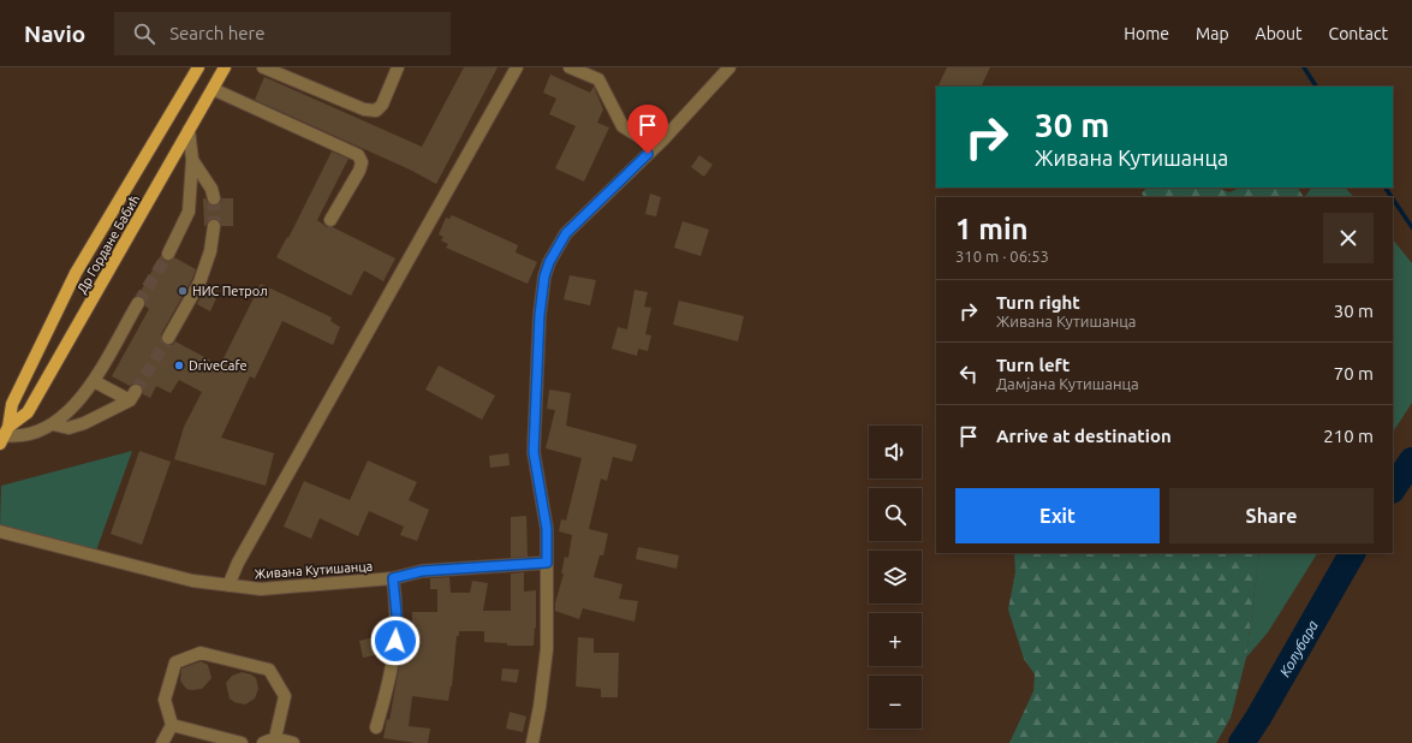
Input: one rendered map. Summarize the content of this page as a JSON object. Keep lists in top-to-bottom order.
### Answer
{
  "streets": {
    "main road": ["Др Гордане Бабић"],
    "street": ["Живана Кутишанца"]
  },
  "water": ["Колубара"],
  "places": ["НИС Петрол", "DriveCafe"],
  "page": {
    "header": "Navio",
    "search": "Search here",
    "nav": [
      "Home",
      "Map",
      "About",
      "Contact"
    ],
    "turn": ["30 m", "Живана Кутишанца"],
    "heading": ["1 min", "310 m · 06:53"],
    "list": [
      {
        "name": "Turn right",
        "note": "Живана Кутишанца",
        "value": "30 m"
      },
      {
        "name": "Turn left",
        "note": "Дамјана Кутишанца",
        "value": "70 m"
      },
      {
        "name": "Arrive at destination",
        "value": "210 m"
      }
    ],
    "map_buttons": ["+", "−"],
    "buttons": ["Exit", "Share"]
  }
}
